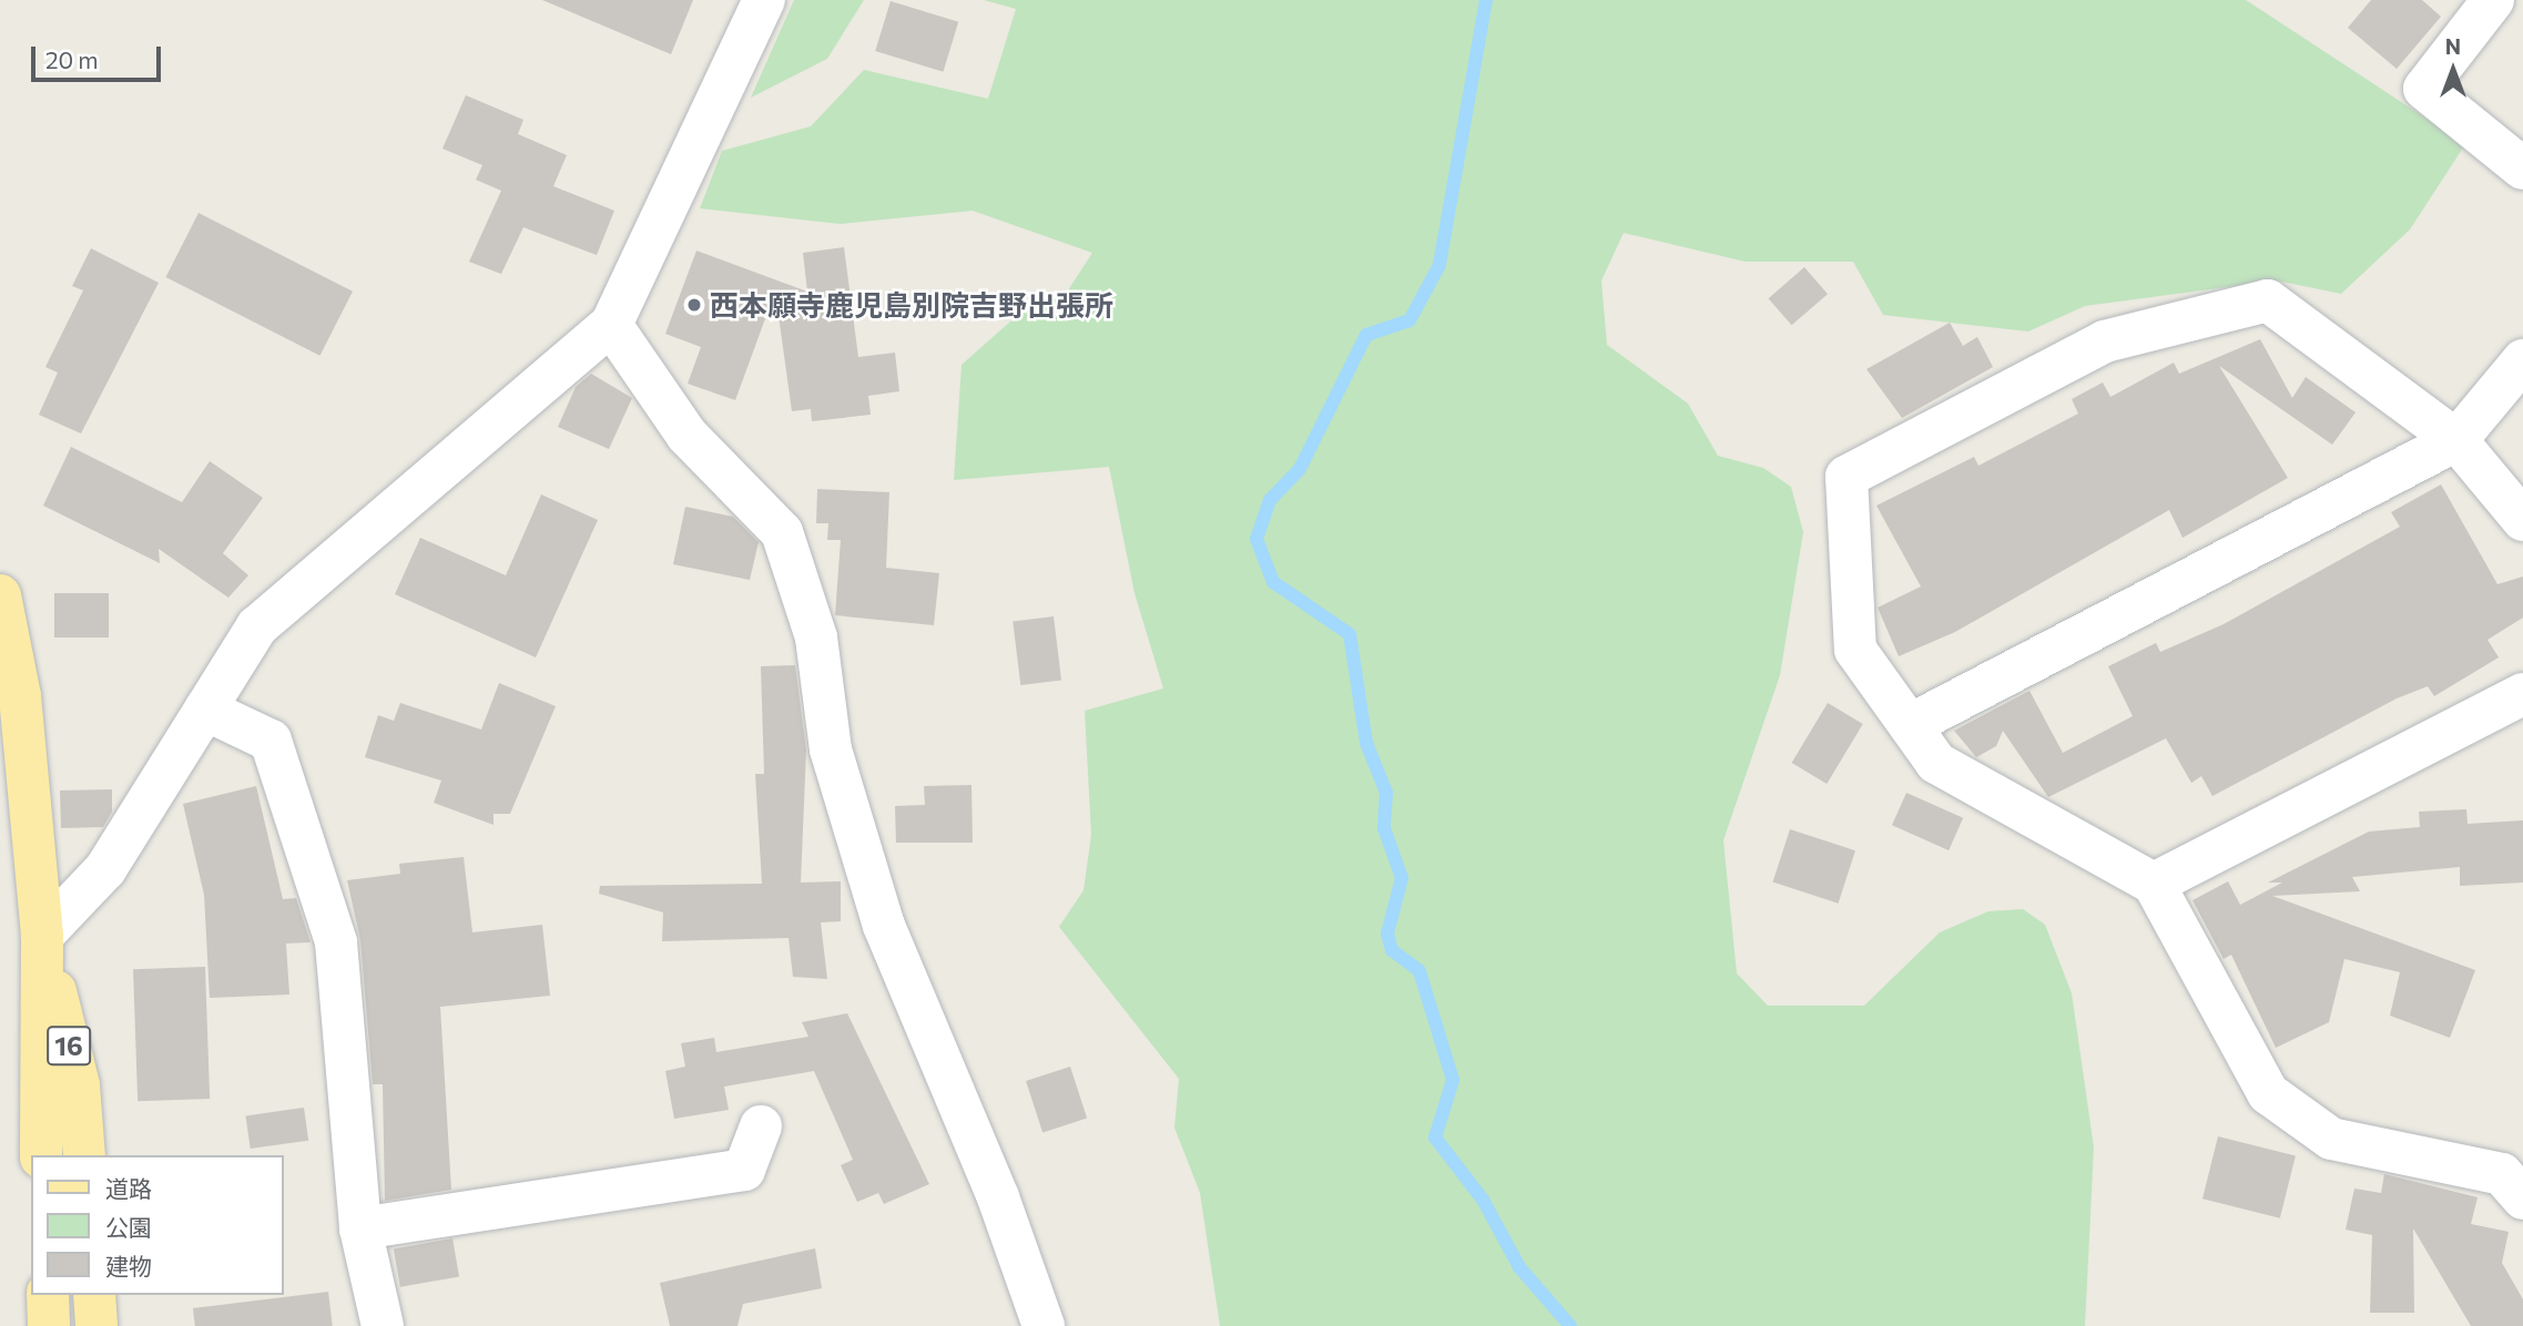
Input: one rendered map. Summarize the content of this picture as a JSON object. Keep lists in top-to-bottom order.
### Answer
{
  "streets": {
    "main road": ["16"]
  },
  "places": ["西本願寺鹿児島別院吉野出張所"],
  "legend": ["道路", "公園", "建物"],
  "scale_bar": "20 m",
  "north": "top"
}
